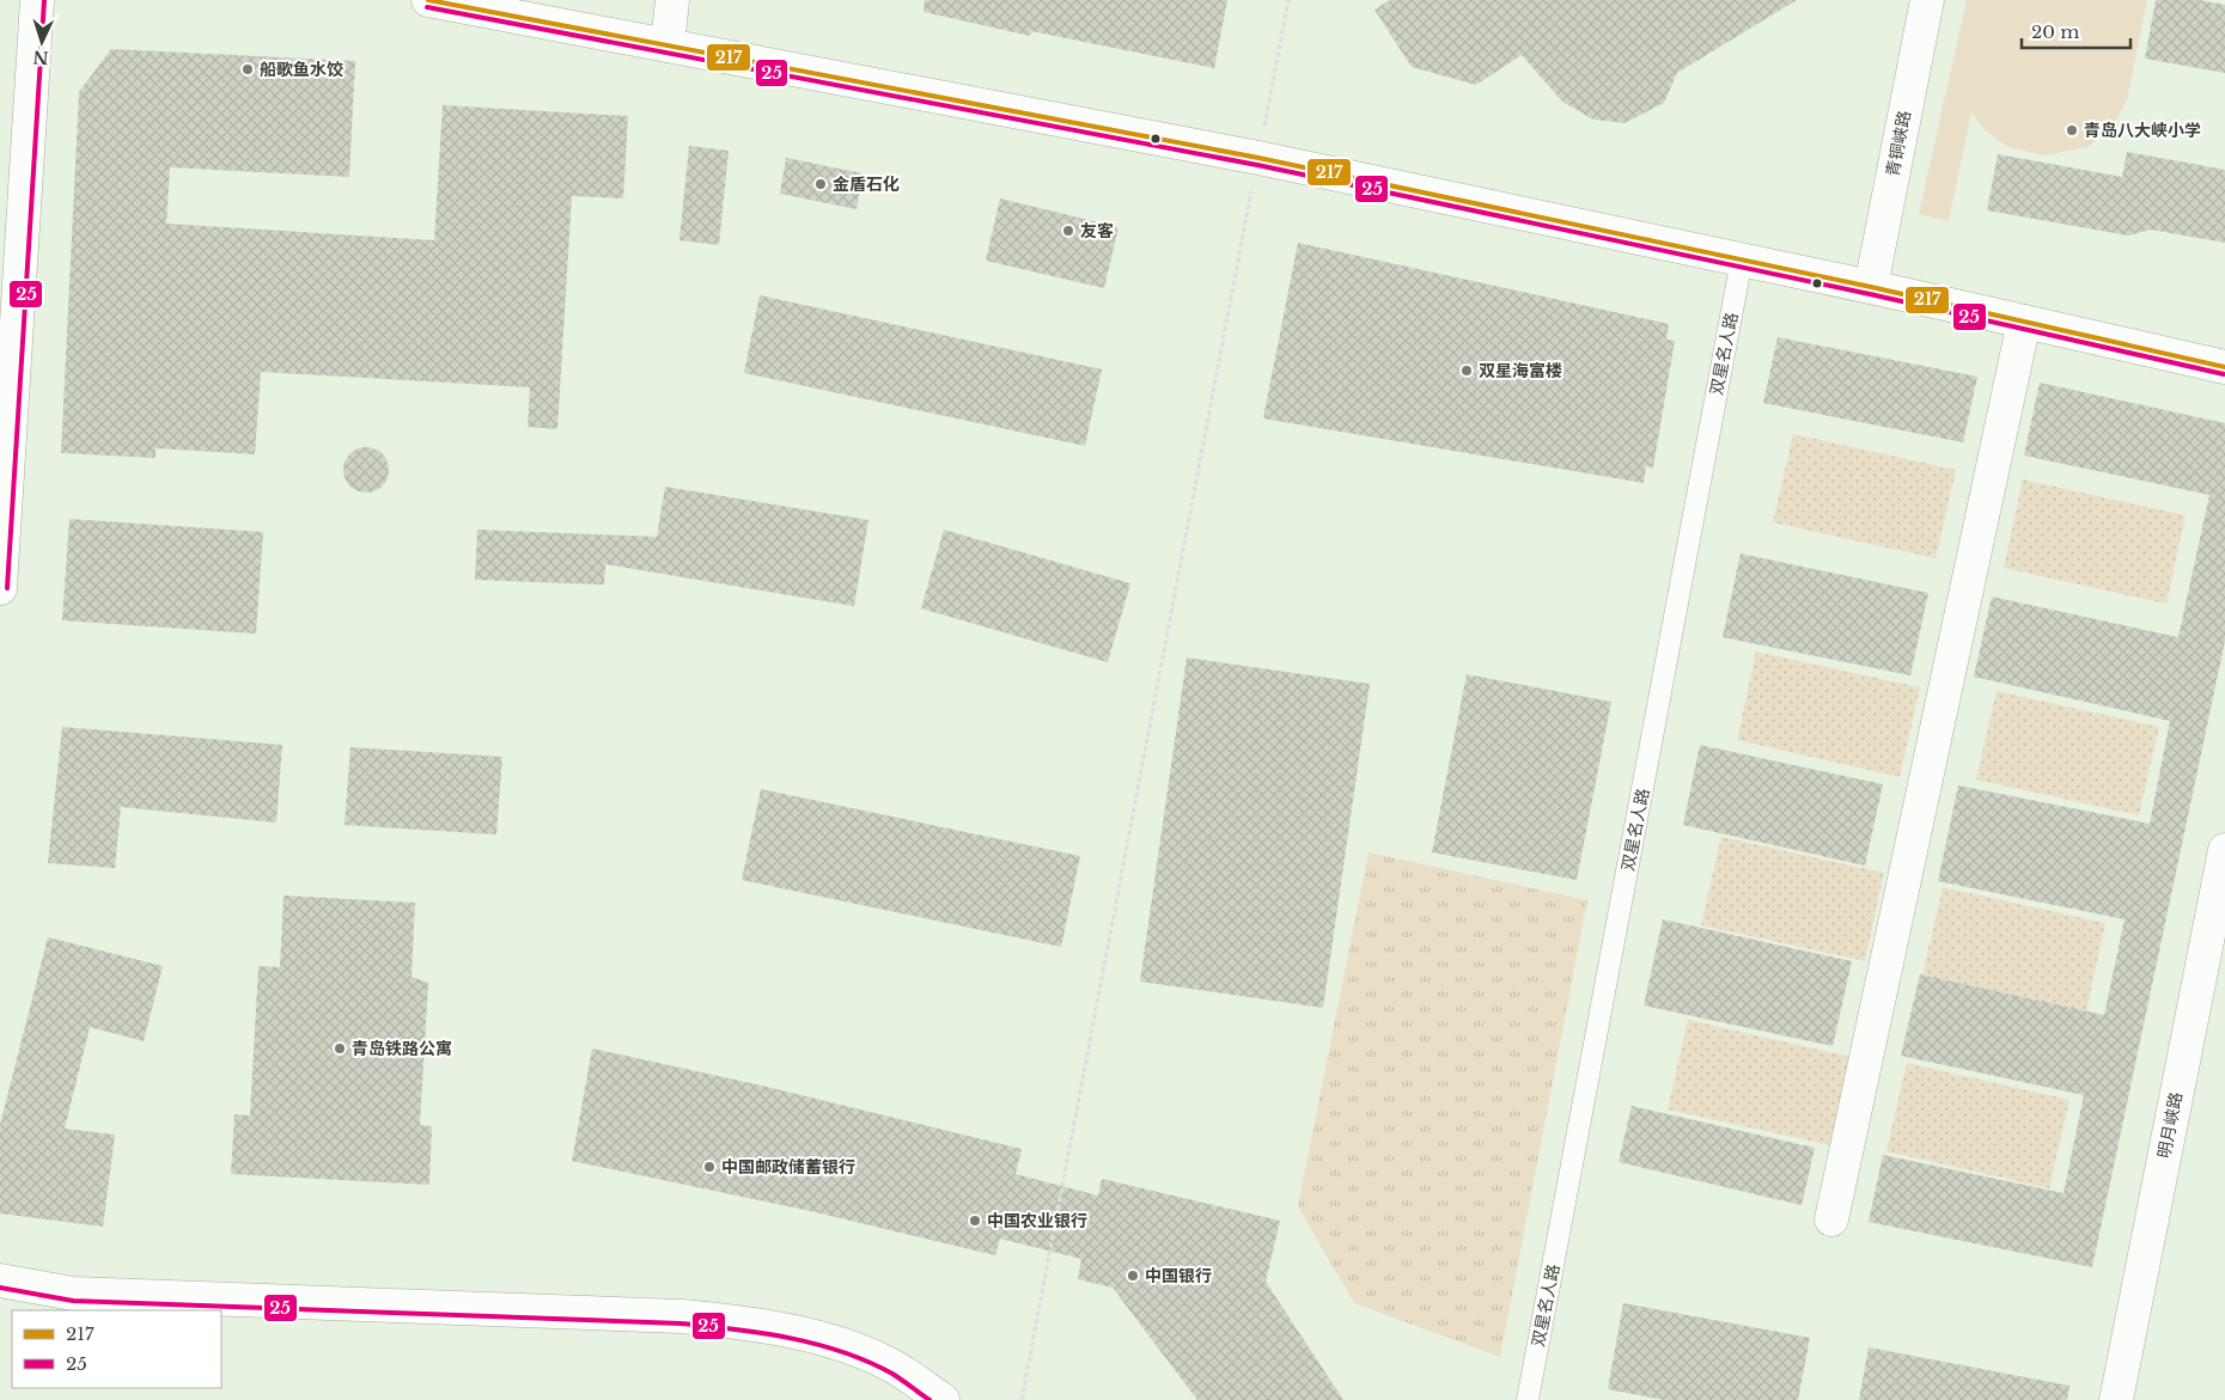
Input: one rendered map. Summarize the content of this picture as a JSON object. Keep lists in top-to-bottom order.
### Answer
{
  "streets": {
    "street": ["青铜峡路", "明月峡路"],
    "lane": ["双星名人路"]
  },
  "places": [
    "船歌鱼水饺",
    "青岛八大峡小学",
    "金盾石化",
    "友客",
    "双星海富楼",
    "青岛铁路公寓",
    "中国邮政储蓄银行",
    "中国农业银行",
    "中国银行"
  ],
  "lines": ["transit line 217", "transit line 25"],
  "legend": ["217", "25"],
  "scale_bar": "20 m",
  "north": "bottom"
}
